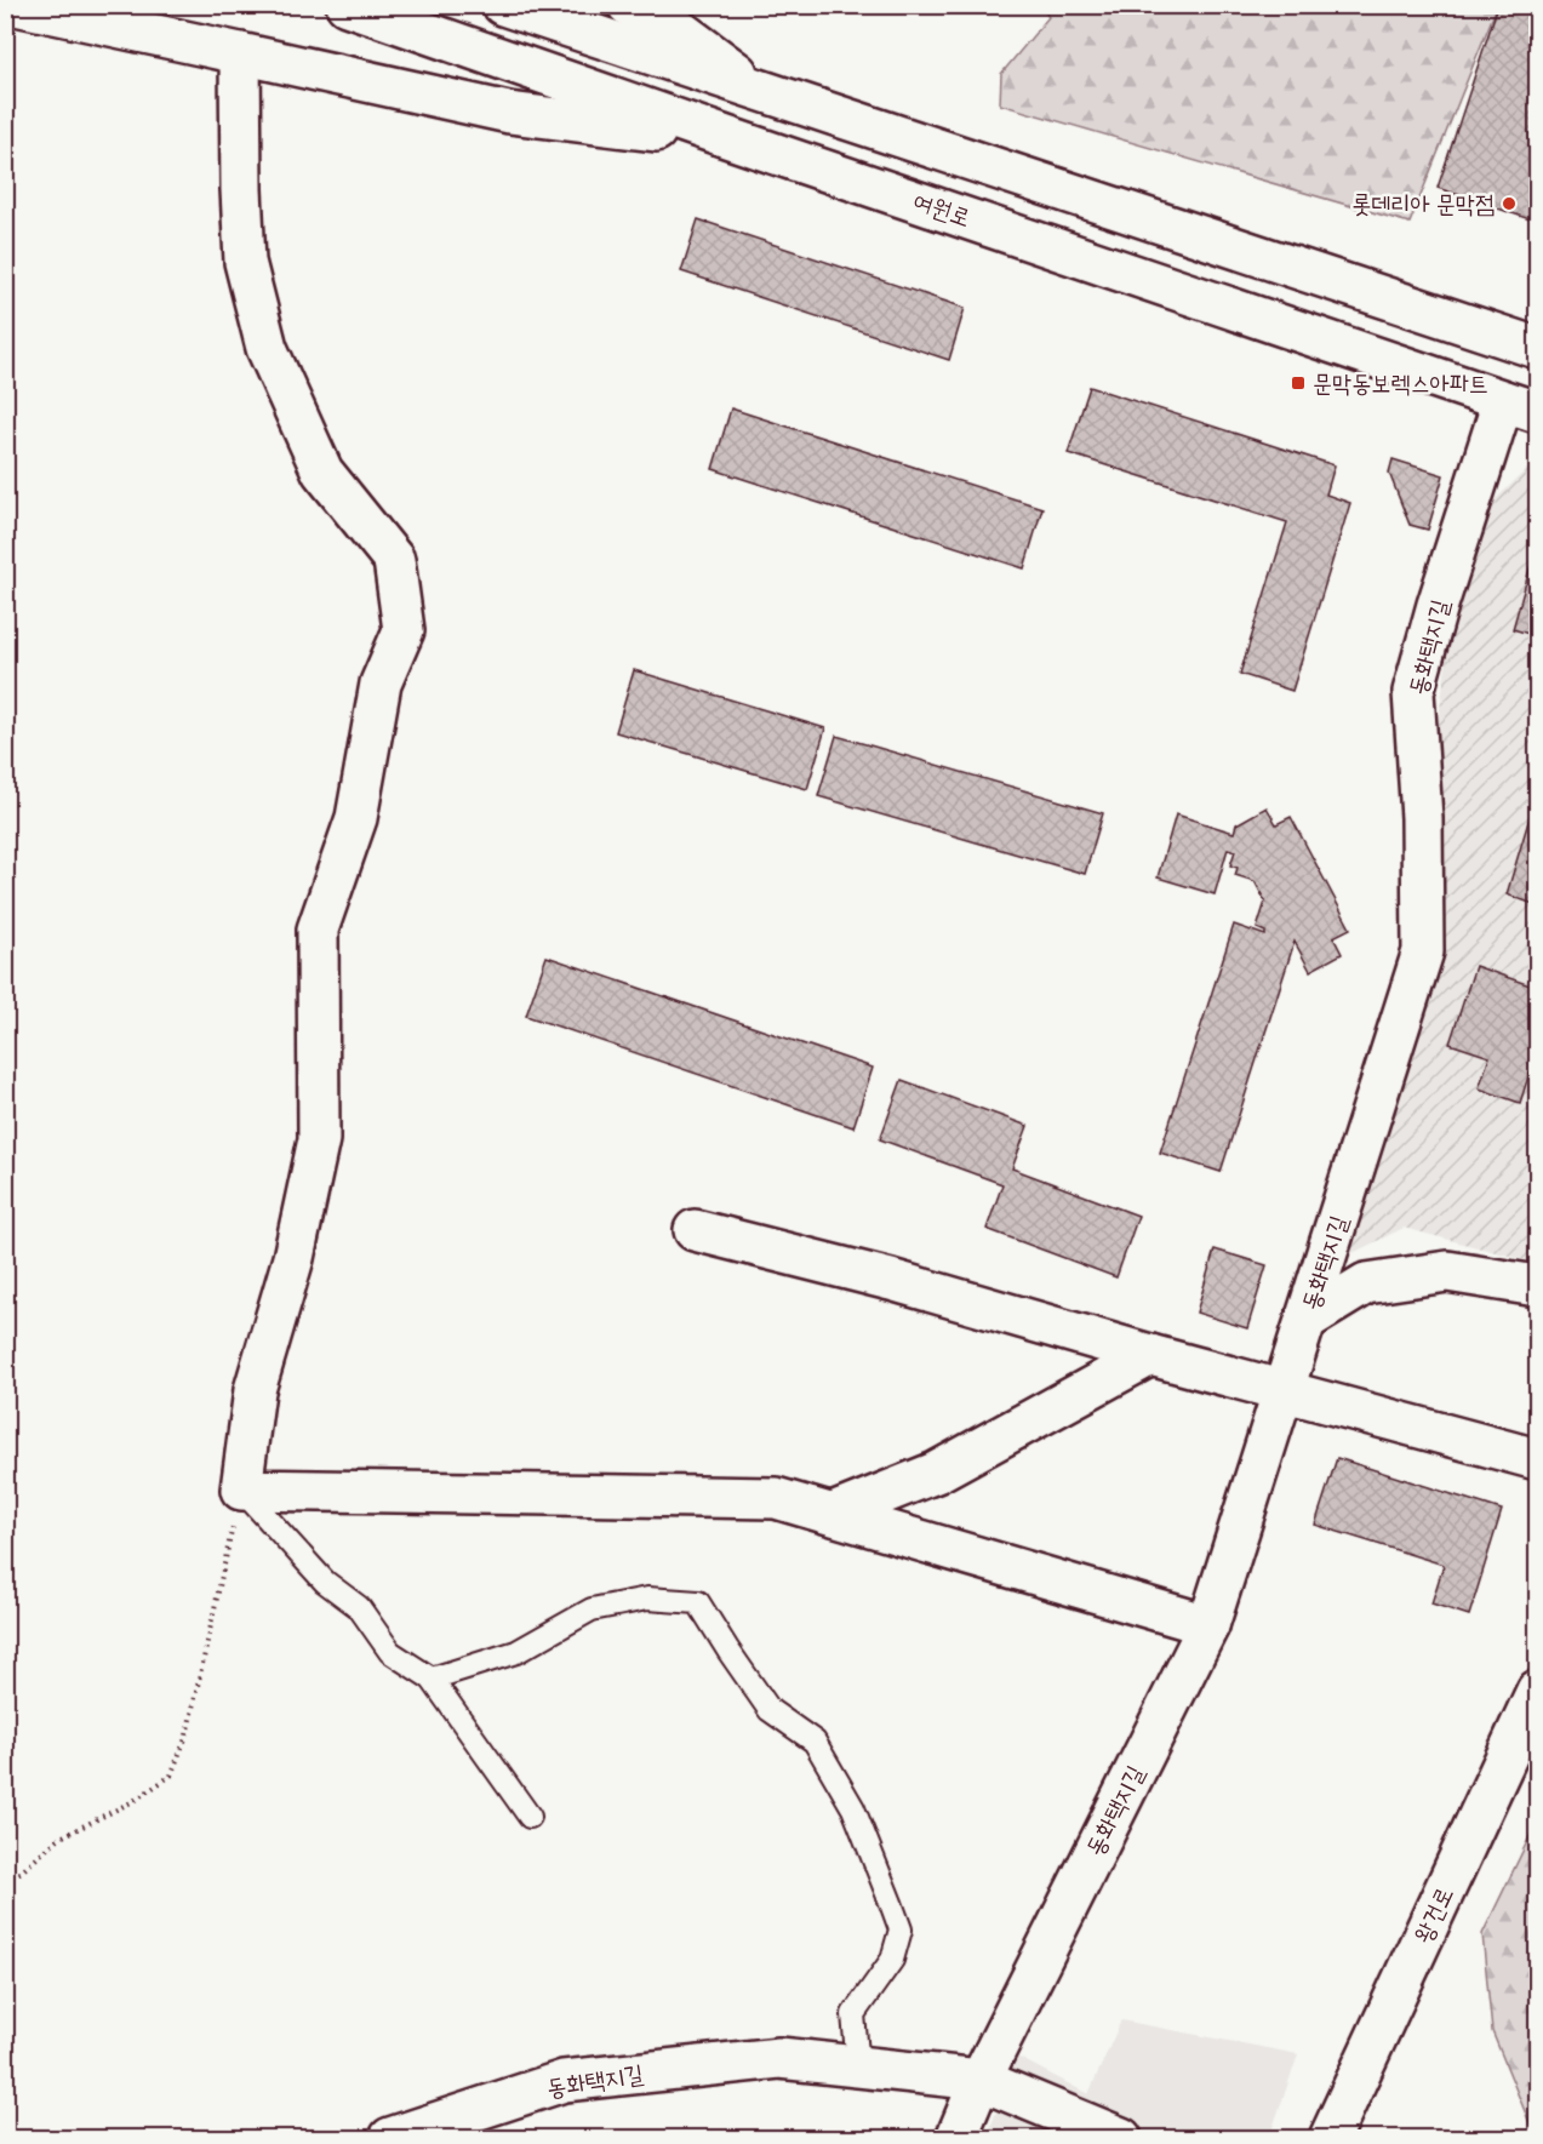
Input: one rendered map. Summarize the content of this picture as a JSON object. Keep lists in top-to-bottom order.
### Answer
{
  "streets": {
    "main road": ["여원로", "동화택지길", "왕건로"]
  },
  "crossings": [
    ["여원로", "동화택지길"]
  ],
  "places": {
    "other": ["롯데리아 문막점"],
    "transit": ["문막동보렉스아파트"]
  }
}
